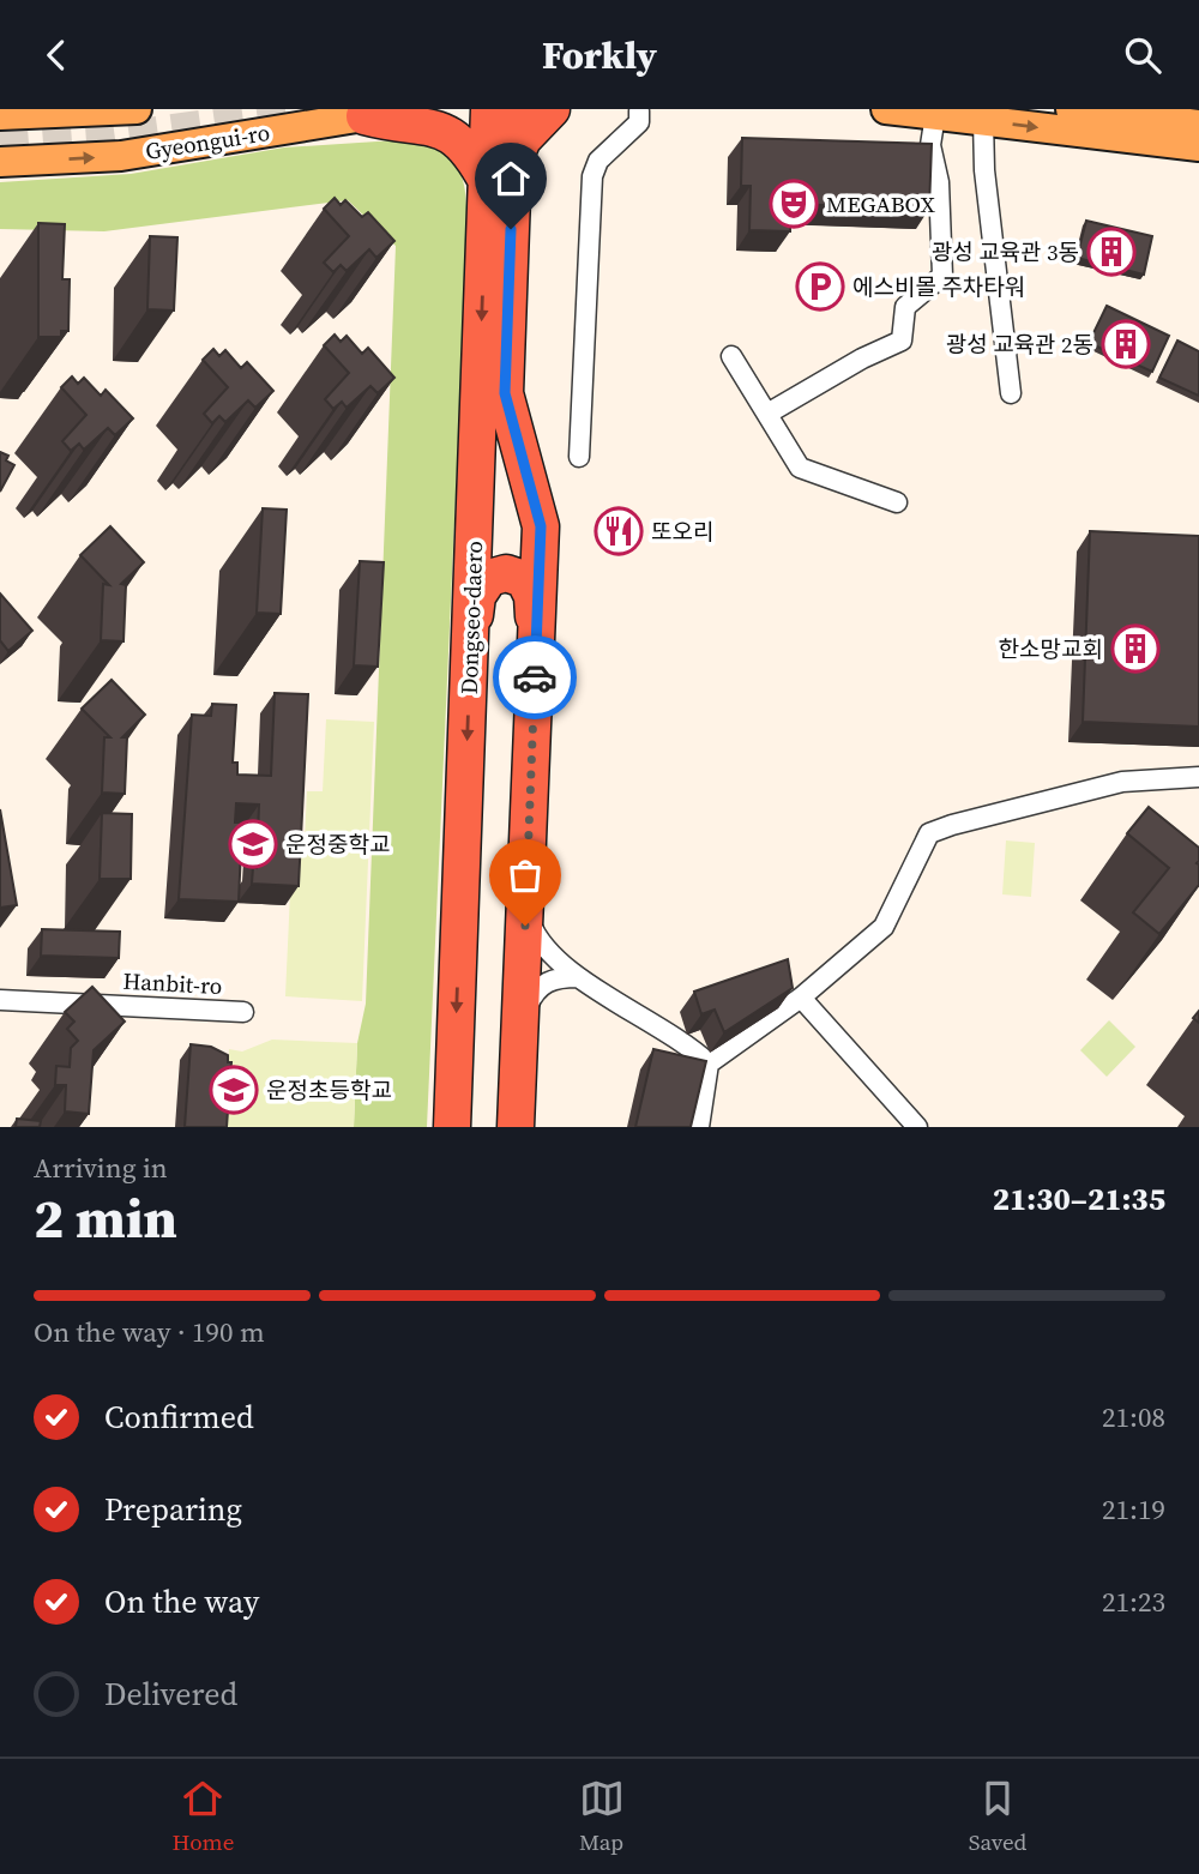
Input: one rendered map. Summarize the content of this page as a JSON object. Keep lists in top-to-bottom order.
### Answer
{
  "streets": {
    "highway": ["Dongseo-daero"],
    "main road": ["Gyeongui-ro"],
    "street": ["Hanbit-ro"]
  },
  "places": {
    "theatre": ["MEGABOX"],
    "building": ["광성 교육관 3동", "광성 교육관 2동", "한소망교회"],
    "parking": ["에스비몰 주차타워"],
    "restaurant": ["또오리"],
    "school or university": ["운정중학교", "운정초등학교"]
  },
  "page": {
    "header": "Forkly",
    "heading": ["2 min", "Arriving in", "21:30–21:35"],
    "bar": "On the way · 190 m",
    "list": [
      ["Confirmed", "21:08"],
      ["Preparing", "21:19"],
      ["On the way", "21:23"],
      "Delivered"
    ],
    "tabs": ["Home", "Map", "Saved"]
  }
}
